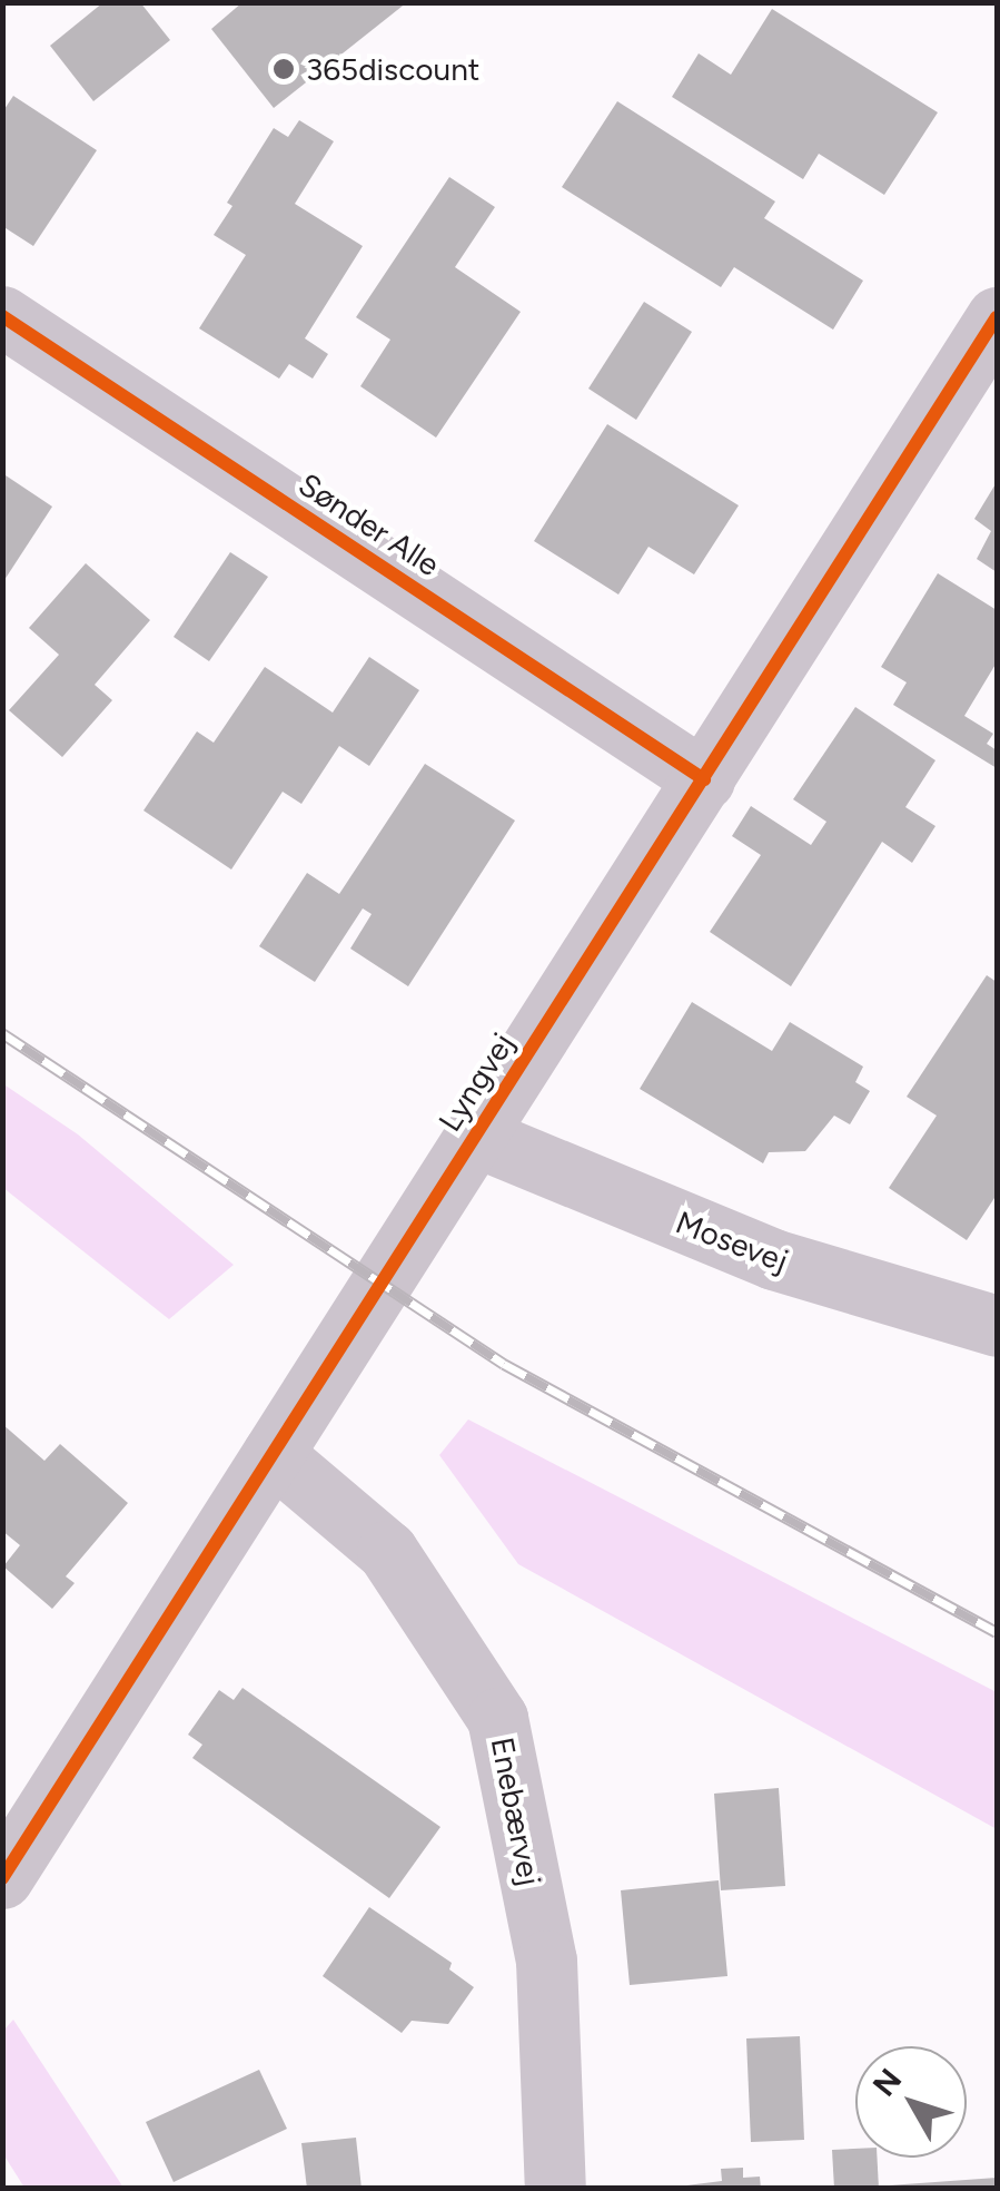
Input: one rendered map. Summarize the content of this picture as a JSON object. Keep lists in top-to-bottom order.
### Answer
{
  "streets": {
    "street": [
      "Sønder Alle",
      "Lyngvej",
      "Mosevej",
      "Enebærvej"
    ]
  },
  "crossings": [
    ["Sønder Alle", "Lyngvej"],
    ["Lyngvej", "Mosevej"],
    ["Lyngvej", "Enebærvej"]
  ],
  "places": ["365discount"],
  "north": "top left"
}
